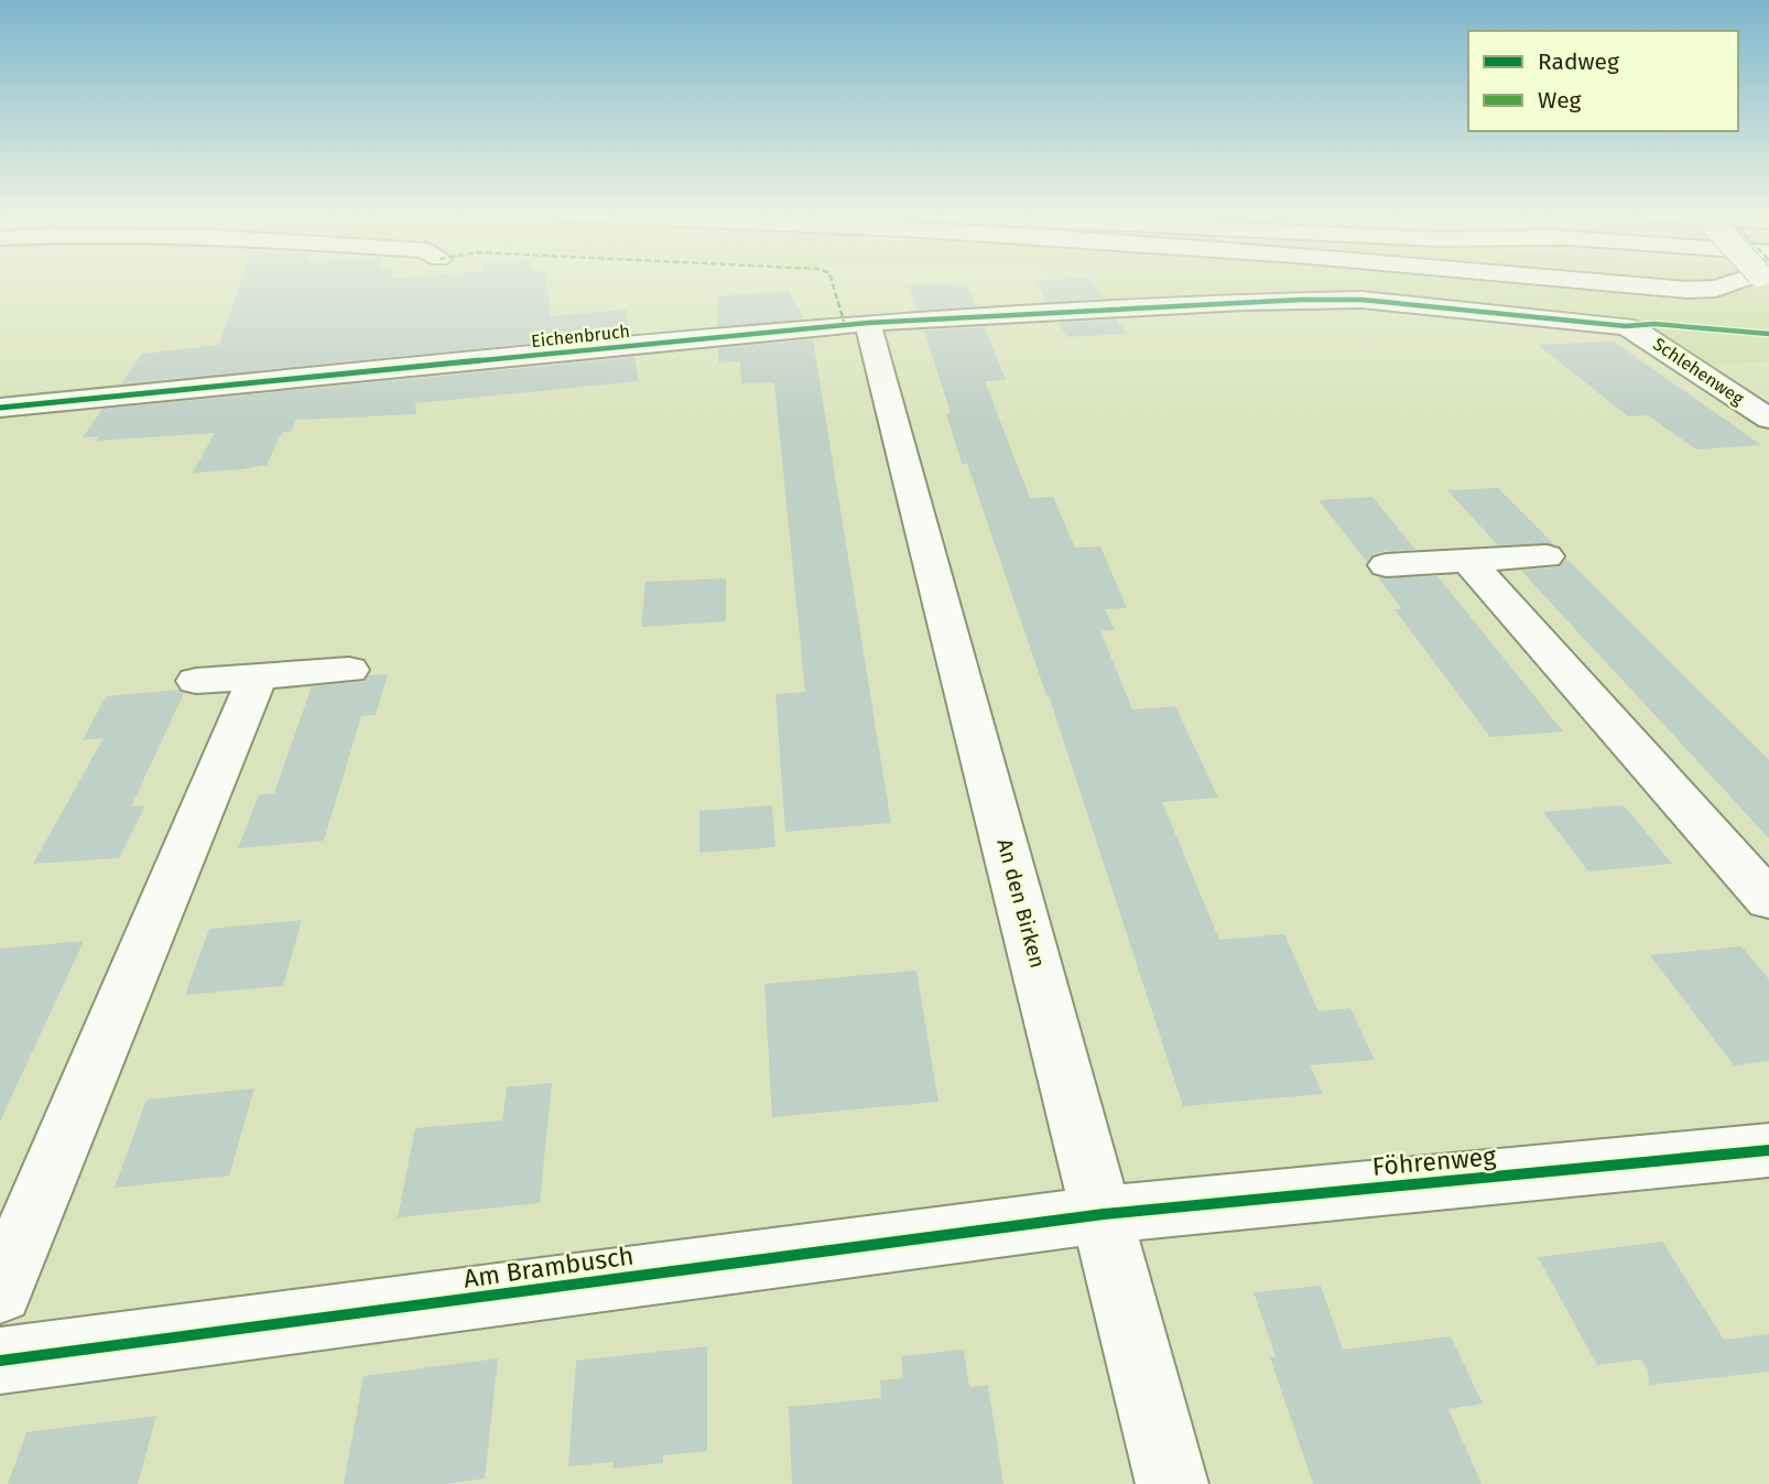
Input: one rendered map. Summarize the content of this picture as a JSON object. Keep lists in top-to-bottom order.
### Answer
{
  "streets": {
    "main road": [
      "Eichenbruch",
      "Schlehenweg",
      "An den Birken",
      "Föhrenweg",
      "Am Brambusch"
    ]
  },
  "crossings": [
    ["Eichenbruch", "Schlehenweg"],
    ["Eichenbruch", "An den Birken"],
    ["An den Birken", "Föhrenweg"],
    ["An den Birken", "Am Brambusch"],
    ["Föhrenweg", "Am Brambusch"]
  ],
  "legend": ["Radweg", "Weg"]
}
